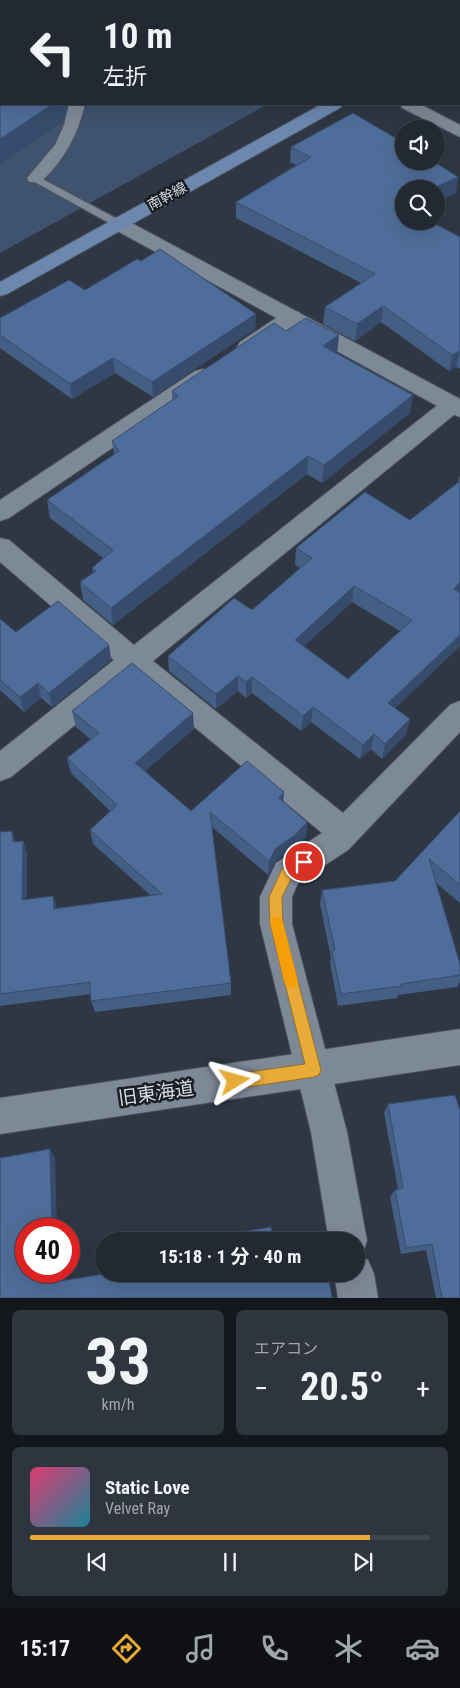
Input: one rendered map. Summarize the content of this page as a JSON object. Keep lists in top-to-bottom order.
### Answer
{
  "streets": {
    "main road": ["南幹線"],
    "street": ["旧東海道"]
  },
  "page": {
    "turn": ["10 m", "左折"],
    "limit": "40",
    "trip": "15:18 · 1 分 · 40 m",
    "tile": [
      ["33", "km/h"],
      "エアコン"
    ],
    "heat": ["−", "20.5°", "+"],
    "song": ["Static Love", "Velvet Ray"],
    "tabs": "15:17"
  }
}
